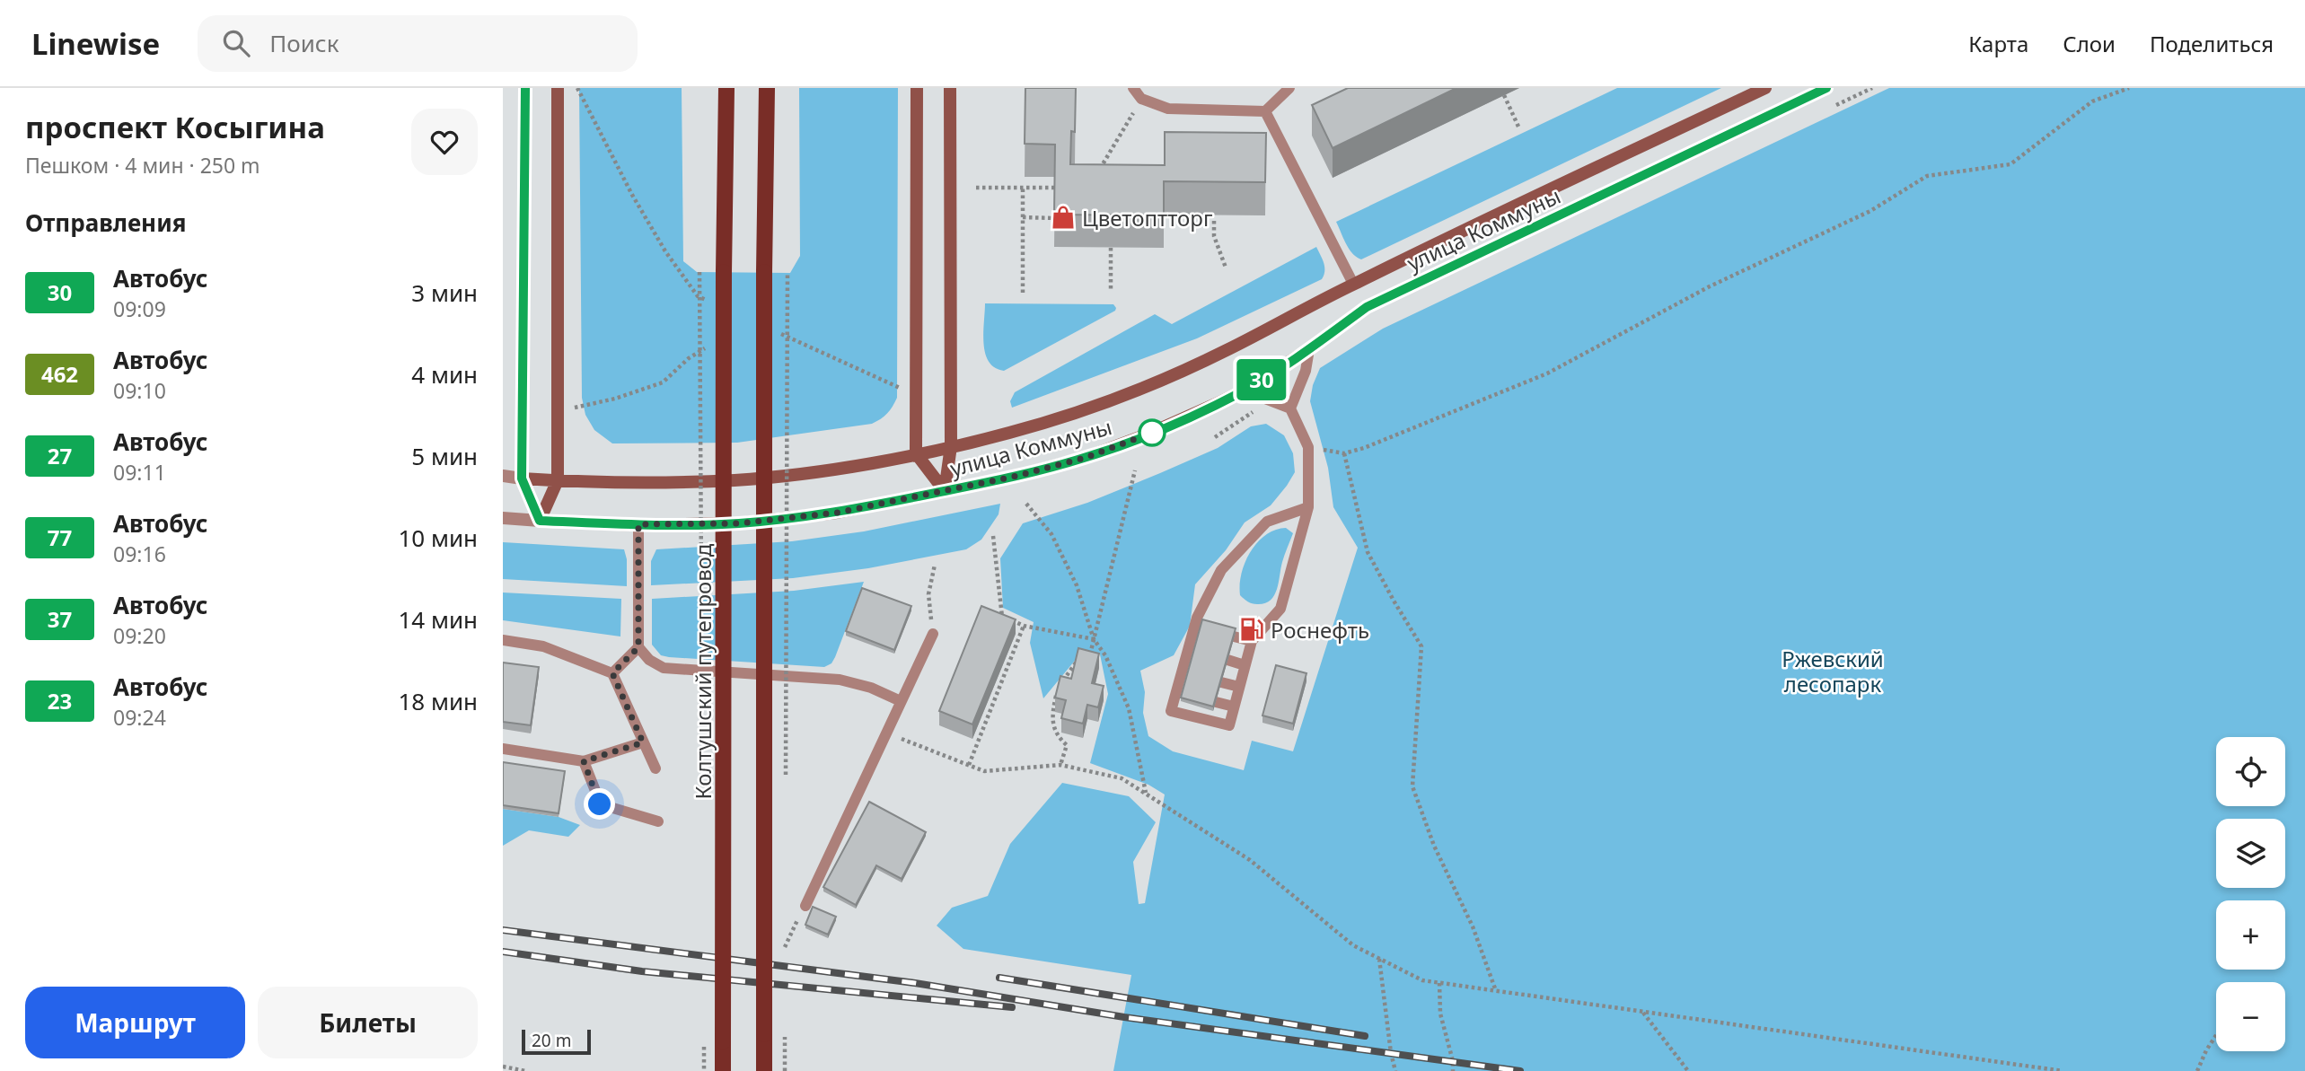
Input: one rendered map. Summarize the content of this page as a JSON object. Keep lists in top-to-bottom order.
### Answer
{
  "streets": {
    "main road": ["улица Коммуны", "Колтушский путепровод"]
  },
  "parks": ["Ржевский лесопарк"],
  "places": {
    "shop": ["Цветоптторг"],
    "fuel station": ["Роснефть"]
  },
  "lines": ["bus line 30"],
  "scale_bar": "20 m",
  "page": {
    "header": "Linewise",
    "search": "Поиск",
    "nav": ["Карта", "Слои", "Поделиться"],
    "heading": [
      ["проспект Косыгина", "Пешком · 4 мин · 250 m"],
      "Отправления"
    ],
    "on_map": "30",
    "list": [
      {
        "mark": "30",
        "name": "Автобус",
        "note": "09:09",
        "value": "3 мин"
      },
      {
        "mark": "462",
        "name": "Автобус",
        "note": "09:10",
        "value": "4 мин"
      },
      {
        "mark": "27",
        "name": "Автобус",
        "note": "09:11",
        "value": "5 мин"
      },
      {
        "mark": "77",
        "name": "Автобус",
        "note": "09:16",
        "value": "10 мин"
      },
      {
        "mark": "37",
        "name": "Автобус",
        "note": "09:20",
        "value": "14 мин"
      },
      {
        "mark": "23",
        "name": "Автобус",
        "note": "09:24",
        "value": "18 мин"
      }
    ],
    "map_buttons": ["+", "−"],
    "buttons": ["Маршрут", "Билеты"],
    "scale": "20 m"
  }
}
